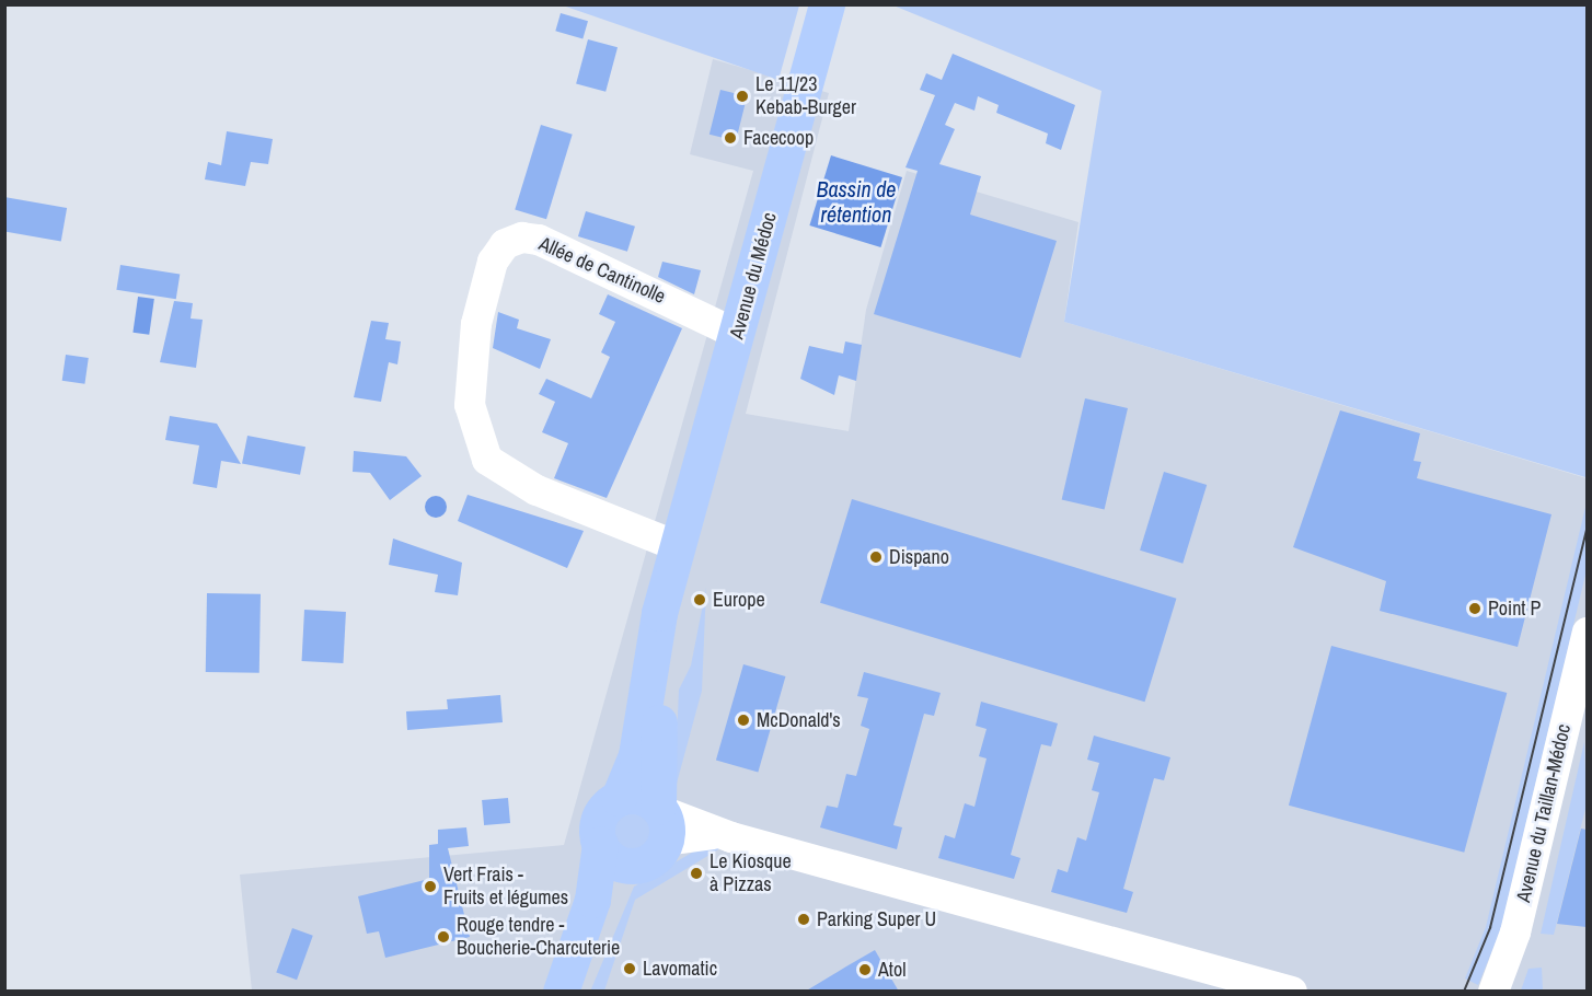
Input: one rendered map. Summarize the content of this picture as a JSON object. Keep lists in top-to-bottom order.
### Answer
{
  "streets": {
    "main road": ["Avenue du Médoc"],
    "street": ["Allée de Cantinolle", "Avenue du Taillan-Médoc"]
  },
  "crossings": [
    ["Allée de Cantinolle", "Avenue du Médoc"]
  ],
  "water": ["Bassin de rétention"],
  "places": [
    "Le 11/23 Kebab-Burger",
    "Facecoop",
    "Dispano",
    "Europe",
    "Point P",
    "McDonald's",
    "Le Kiosque à Pizzas",
    "Vert Frais - Fruits et légumes",
    "Parking Super U",
    "Rouge tendre - Boucherie-Charcuterie",
    "Lavomatic",
    "Atol"
  ]
}
